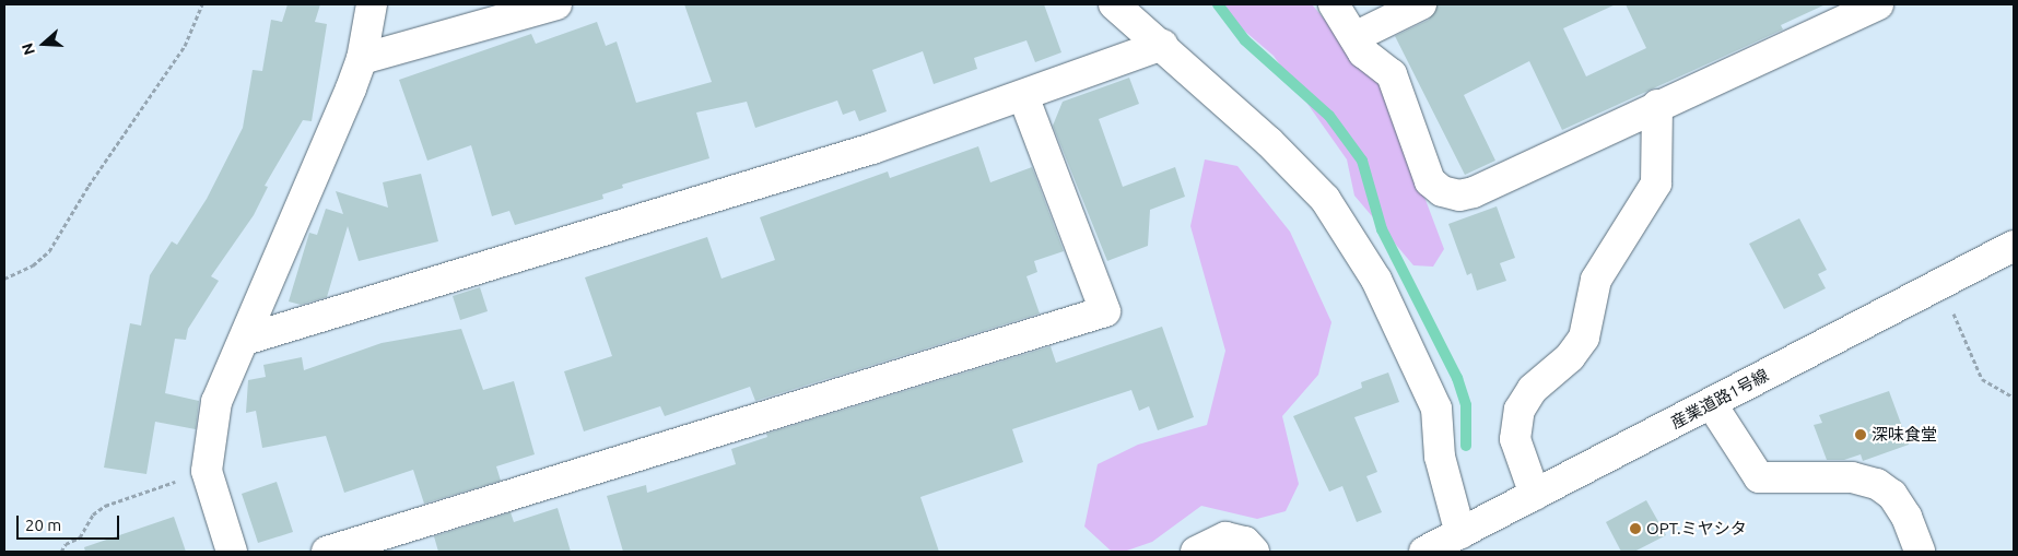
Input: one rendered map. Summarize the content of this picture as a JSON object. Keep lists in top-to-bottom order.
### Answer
{
  "streets": {
    "street": ["産業道路1号線"]
  },
  "places": ["深味食堂", "OPT.ミヤシタ"],
  "scale_bar": "20 m",
  "north": "left"
}
